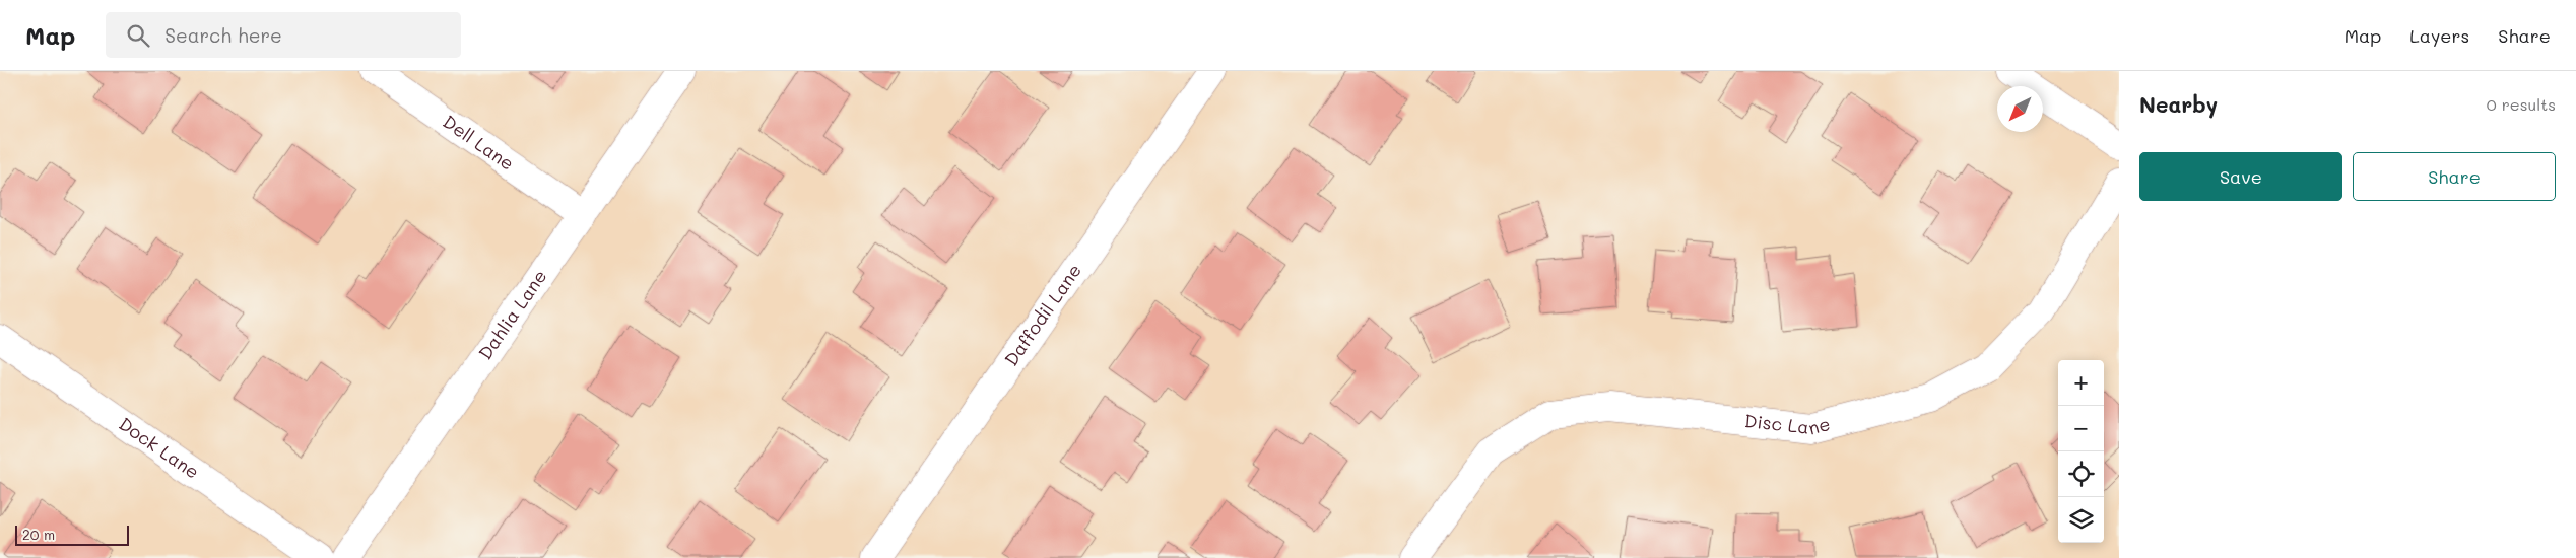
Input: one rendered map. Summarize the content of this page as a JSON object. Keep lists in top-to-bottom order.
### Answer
{
  "streets": {
    "street": [
      "Dell Lane",
      "Dahlia Lane",
      "Daffodil Lane",
      "Disc Lane",
      "Dock Lane"
    ]
  },
  "crossings": [
    ["Dell Lane", "Dahlia Lane"]
  ],
  "scale_bar": "20 m",
  "north": "bottom left",
  "page": {
    "header": "Map",
    "search": "Search here",
    "nav": ["Map", "Layers", "Share"],
    "heading": ["Nearby", "0 results"],
    "buttons": ["Save", "Share"],
    "map_buttons": ["+", "−"],
    "scale": "20 m"
  }
}
